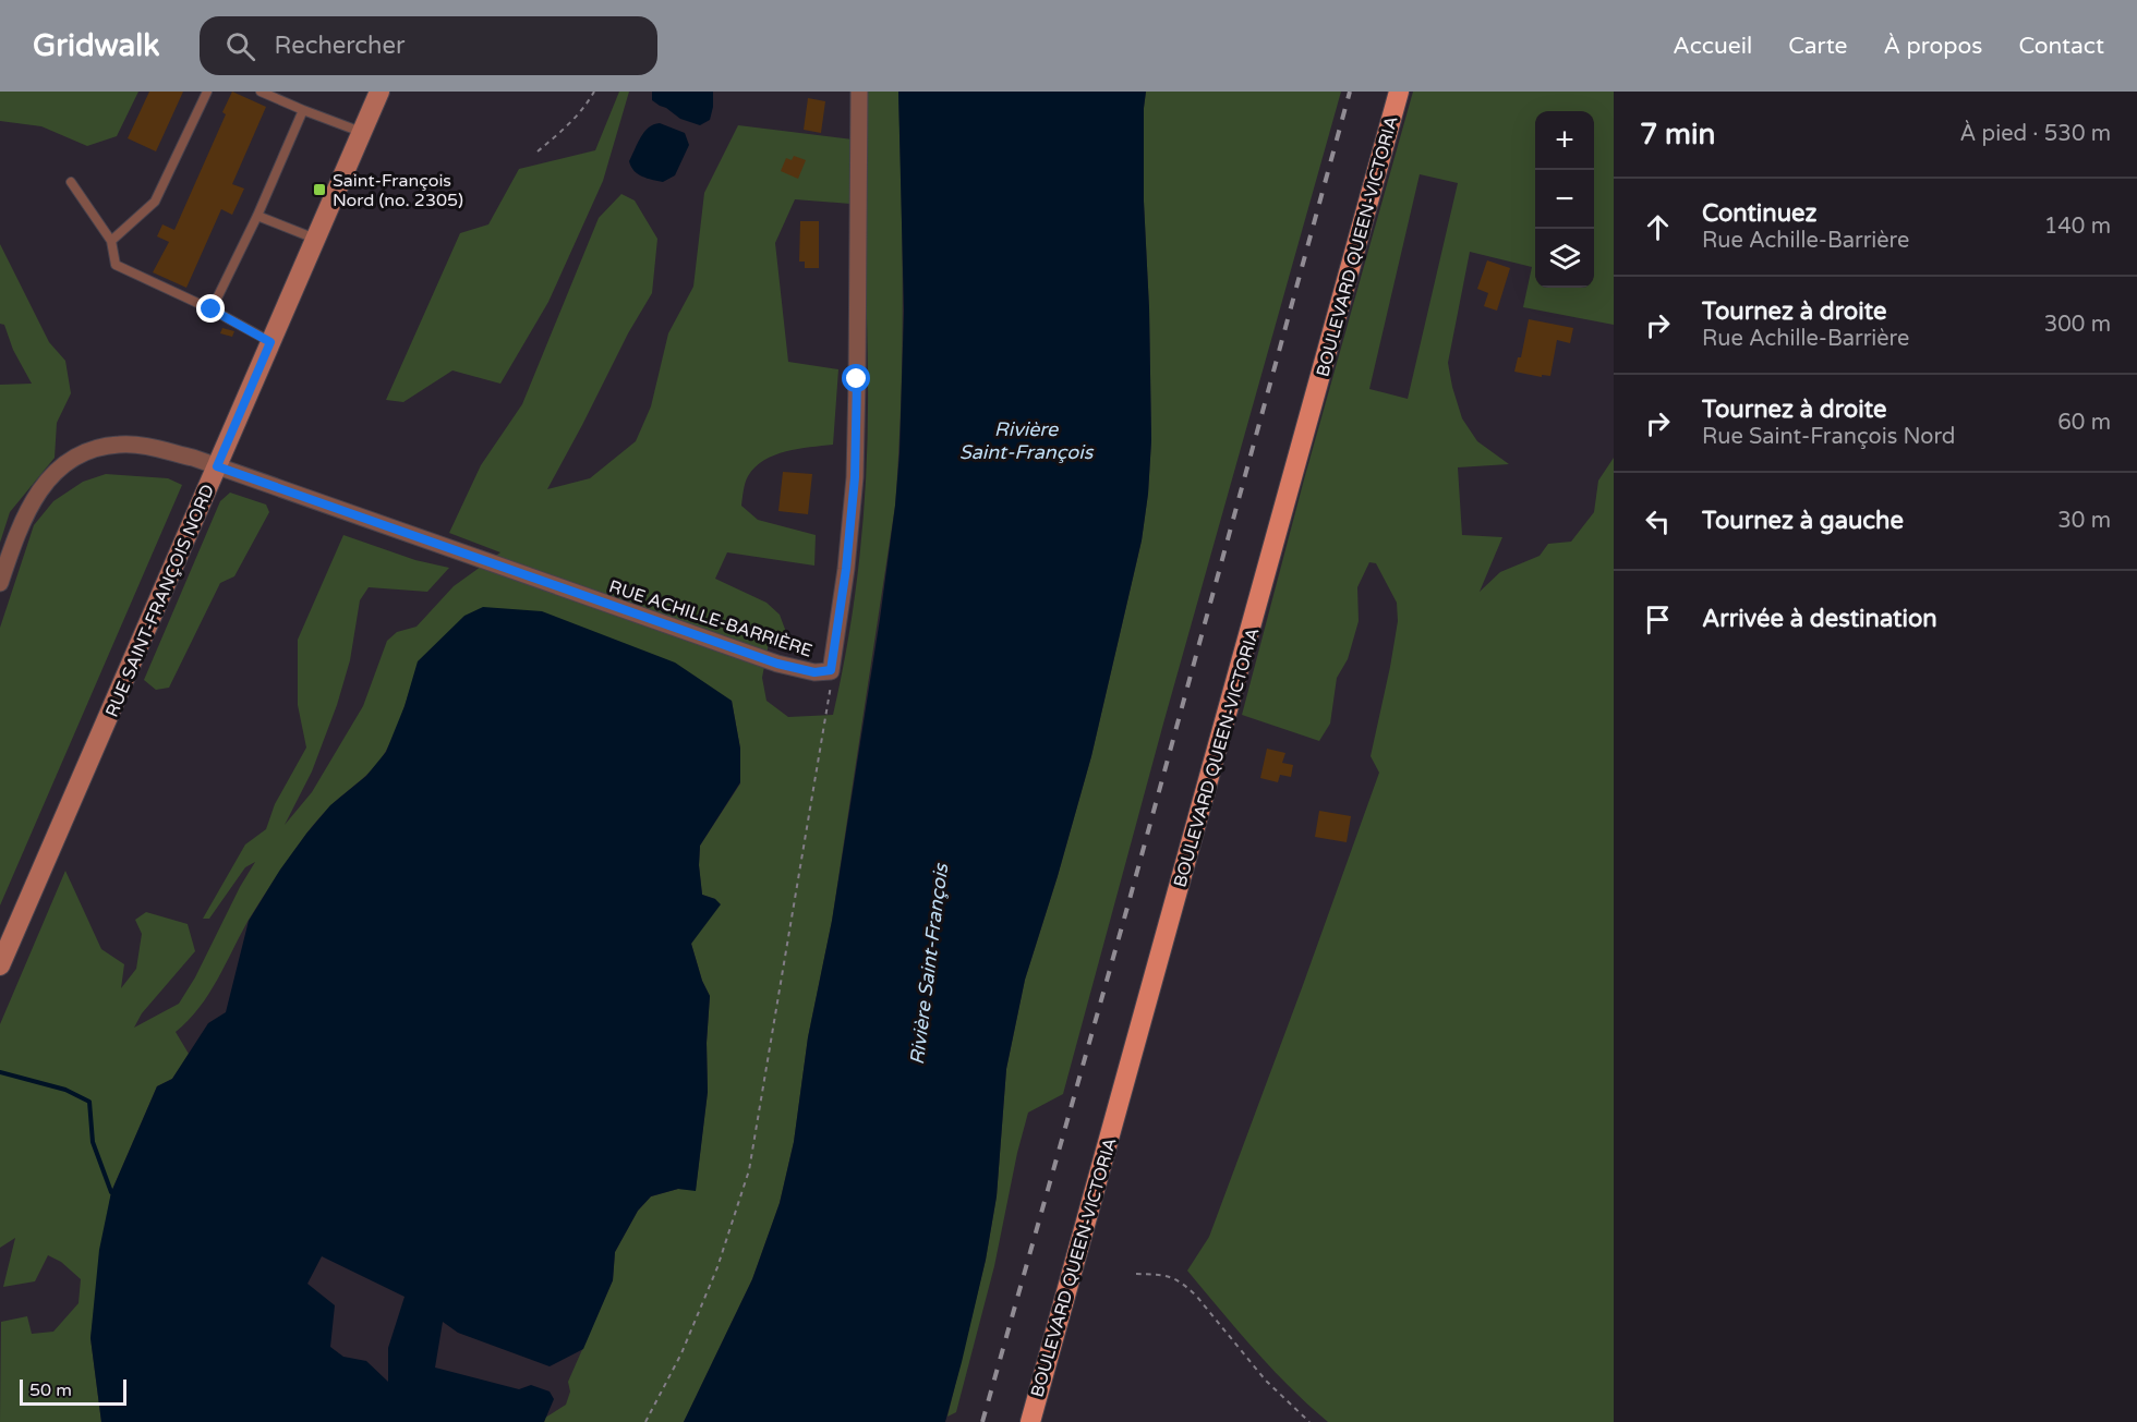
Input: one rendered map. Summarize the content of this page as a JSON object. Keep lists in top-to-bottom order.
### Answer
{
  "streets": {
    "main road": ["BOULEVARD QUEEN-VICTORIA"],
    "street": ["RUE SAINT-FRANÇOIS NORD", "RUE ACHILLE-BARRIÈRE"]
  },
  "crossings": [
    ["RUE SAINT-FRANÇOIS NORD", "RUE ACHILLE-BARRIÈRE"]
  ],
  "water": ["Rivière Saint-François"],
  "places": {
    "transit": ["Saint-François Nord (no. 2305)"]
  },
  "scale_bar": "50 m",
  "page": {
    "header": "Gridwalk",
    "search": "Rechercher",
    "nav": [
      "Accueil",
      "Carte",
      "À propos",
      "Contact"
    ],
    "heading": ["7 min", "À pied · 530 m"],
    "map_buttons": ["+", "−"],
    "list": [
      ["Continuez", "Rue Achille-Barrière", "140 m"],
      ["Tournez à droite", "Rue Achille-Barrière", "300 m"],
      ["Tournez à droite", "Rue Saint-François Nord", "60 m"],
      ["Tournez à gauche", "30 m"],
      "Arrivée à destination"
    ],
    "scale": "50 m"
  }
}
